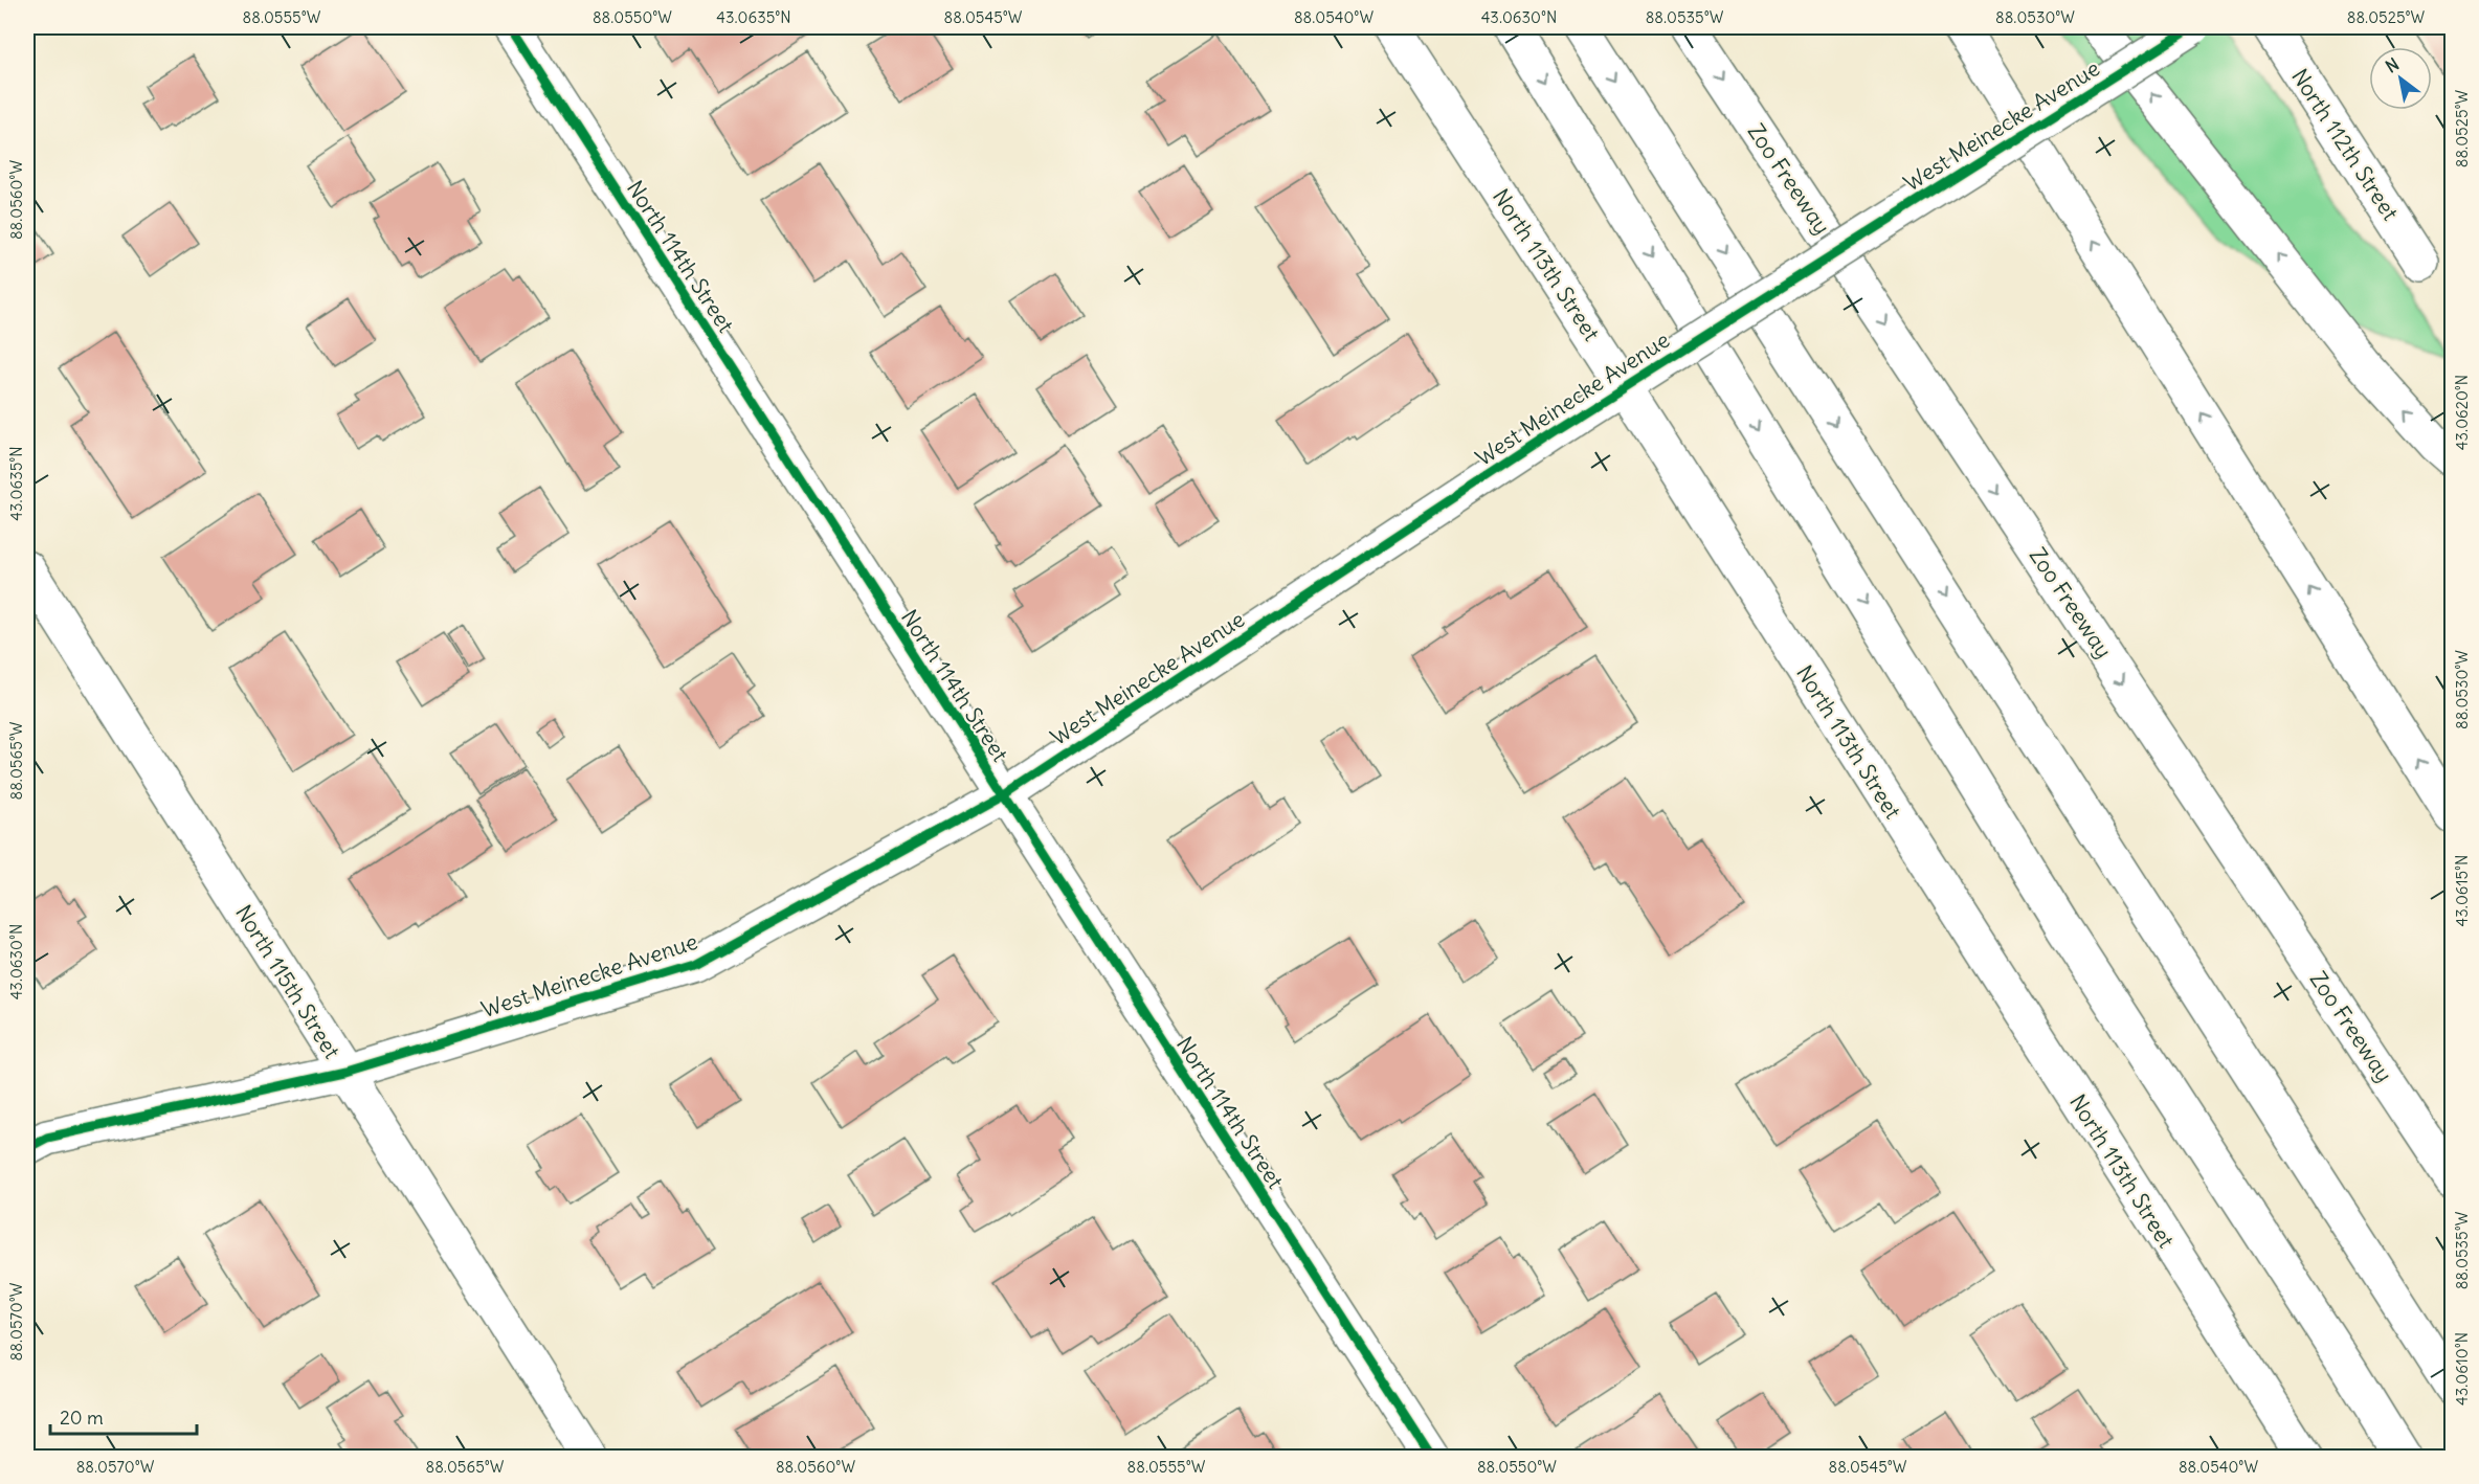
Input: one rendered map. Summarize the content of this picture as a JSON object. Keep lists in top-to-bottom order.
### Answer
{
  "streets": {
    "main road": [
      "West Meinecke Avenue",
      "North 112th Street",
      "Zoo Freeway",
      "North 114th Street",
      "North 113th Street",
      "North 115th Street"
    ]
  },
  "crossings": [
    ["West Meinecke Avenue", "North 114th Street"],
    ["West Meinecke Avenue", "North 113th Street"],
    ["West Meinecke Avenue", "North 115th Street"]
  ],
  "scale_bar": "20 m",
  "north": "top left",
  "coordinates": [
    "88.0555°W",
    "88.0550°W",
    "43.0635°N",
    "88.0545°W",
    "88.0540°W",
    "43.0630°N",
    "88.0535°W",
    "88.0530°W",
    "88.0525°W",
    "88.0560°W",
    "43.0620°N",
    "88.0565°W",
    "43.0615°N",
    "88.0570°W",
    "43.0610°N"
  ]
}
